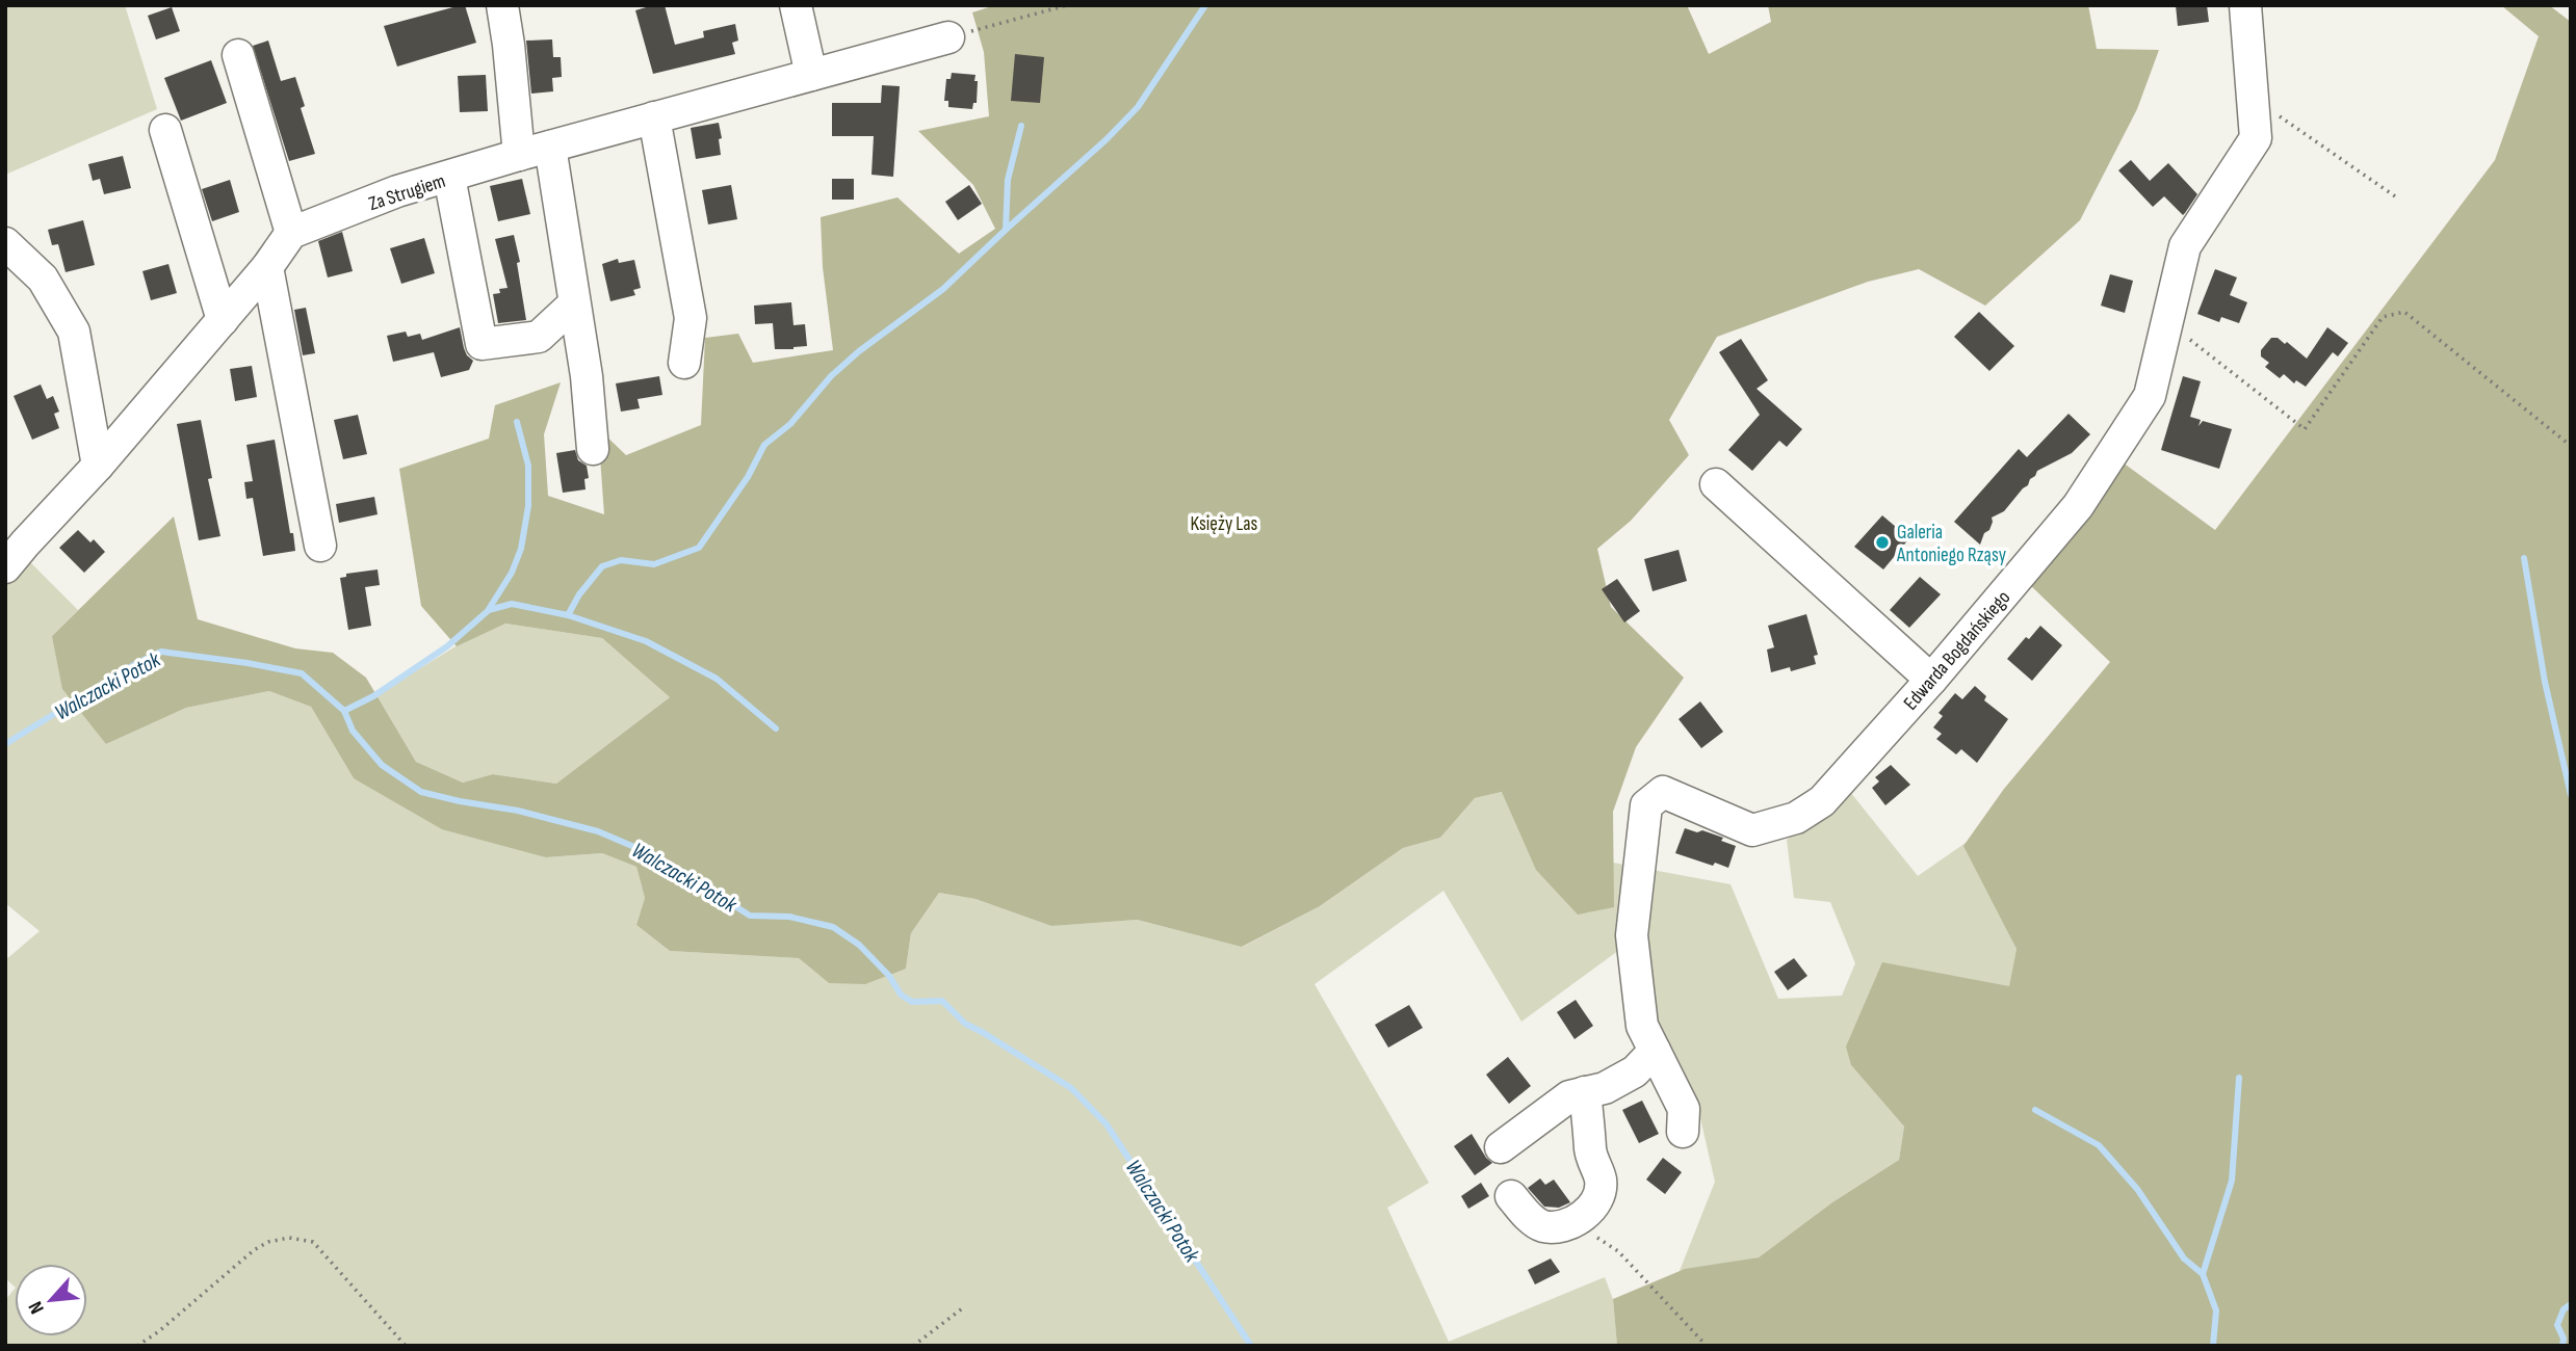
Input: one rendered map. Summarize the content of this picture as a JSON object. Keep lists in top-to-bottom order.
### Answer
{
  "streets": {
    "street": ["Za Strugiem", "Edwarda Bogdańskiego"]
  },
  "water": ["Walczacki Potok"],
  "parks": ["Księży Las"],
  "places": ["Galeria Antoniego Rząsy"],
  "north": "bottom left"
}
